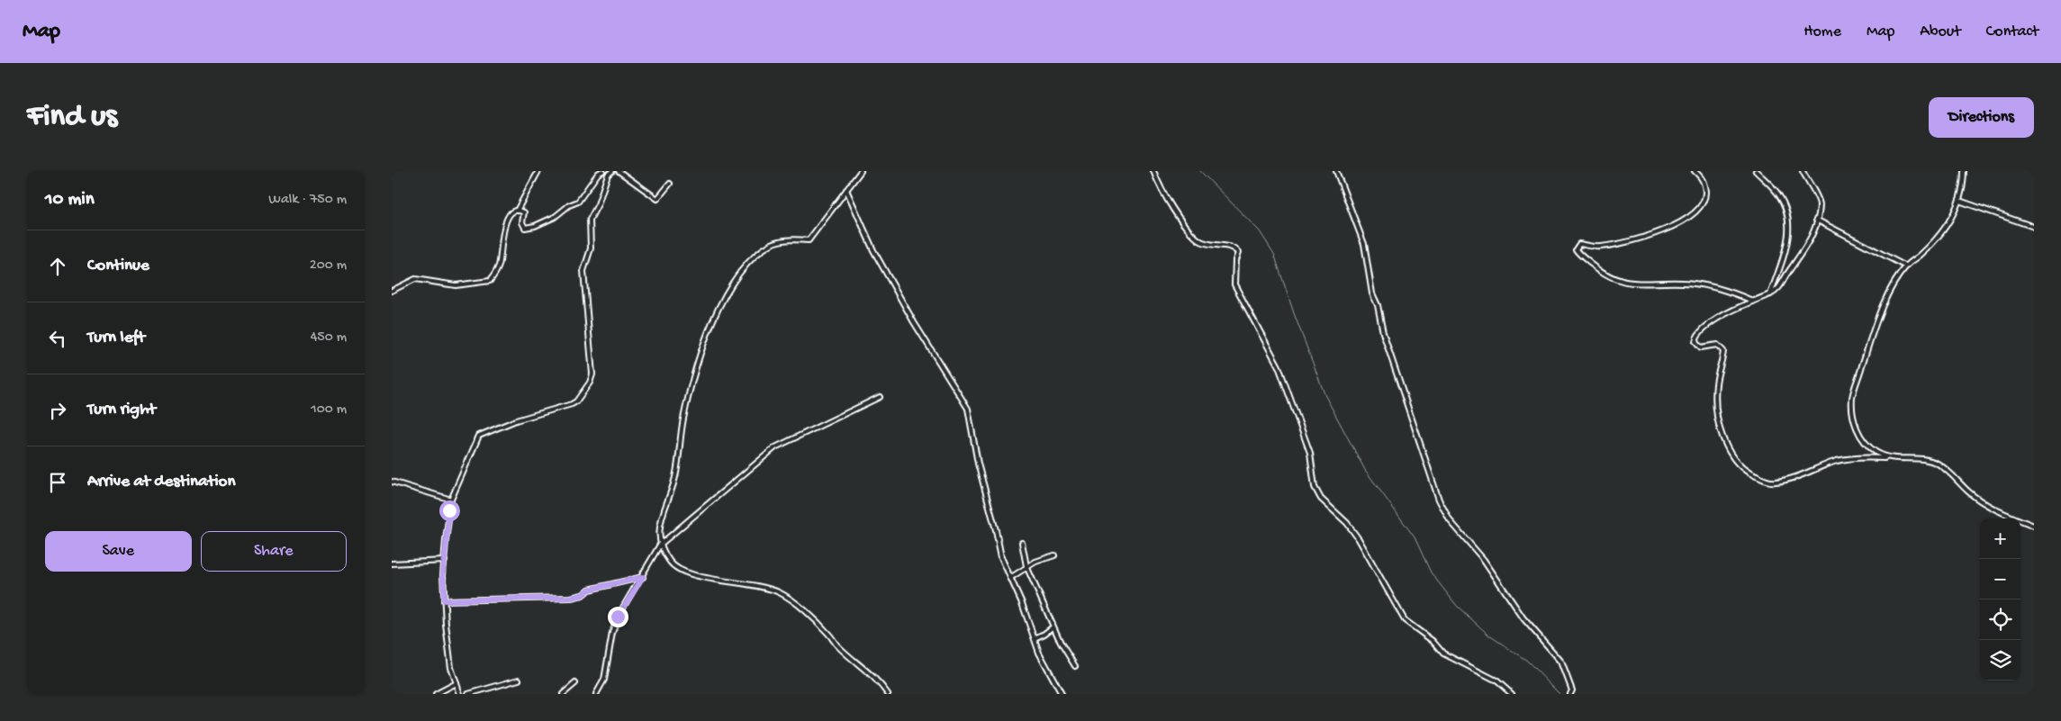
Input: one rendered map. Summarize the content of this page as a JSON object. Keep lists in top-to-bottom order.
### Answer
{
  "page": {
    "header": "Map",
    "nav": [
      "Home",
      "Map",
      "About",
      "Contact"
    ],
    "buttons": [
      "Directions",
      ["Save", "Share"]
    ],
    "title": "Find us",
    "heading": ["10 min", "Walk · 750 m"],
    "list": [
      ["Continue", "200 m"],
      ["Turn left", "450 m"],
      ["Turn right", "100 m"],
      "Arrive at destination"
    ],
    "map_buttons": ["+", "−"]
  }
}
